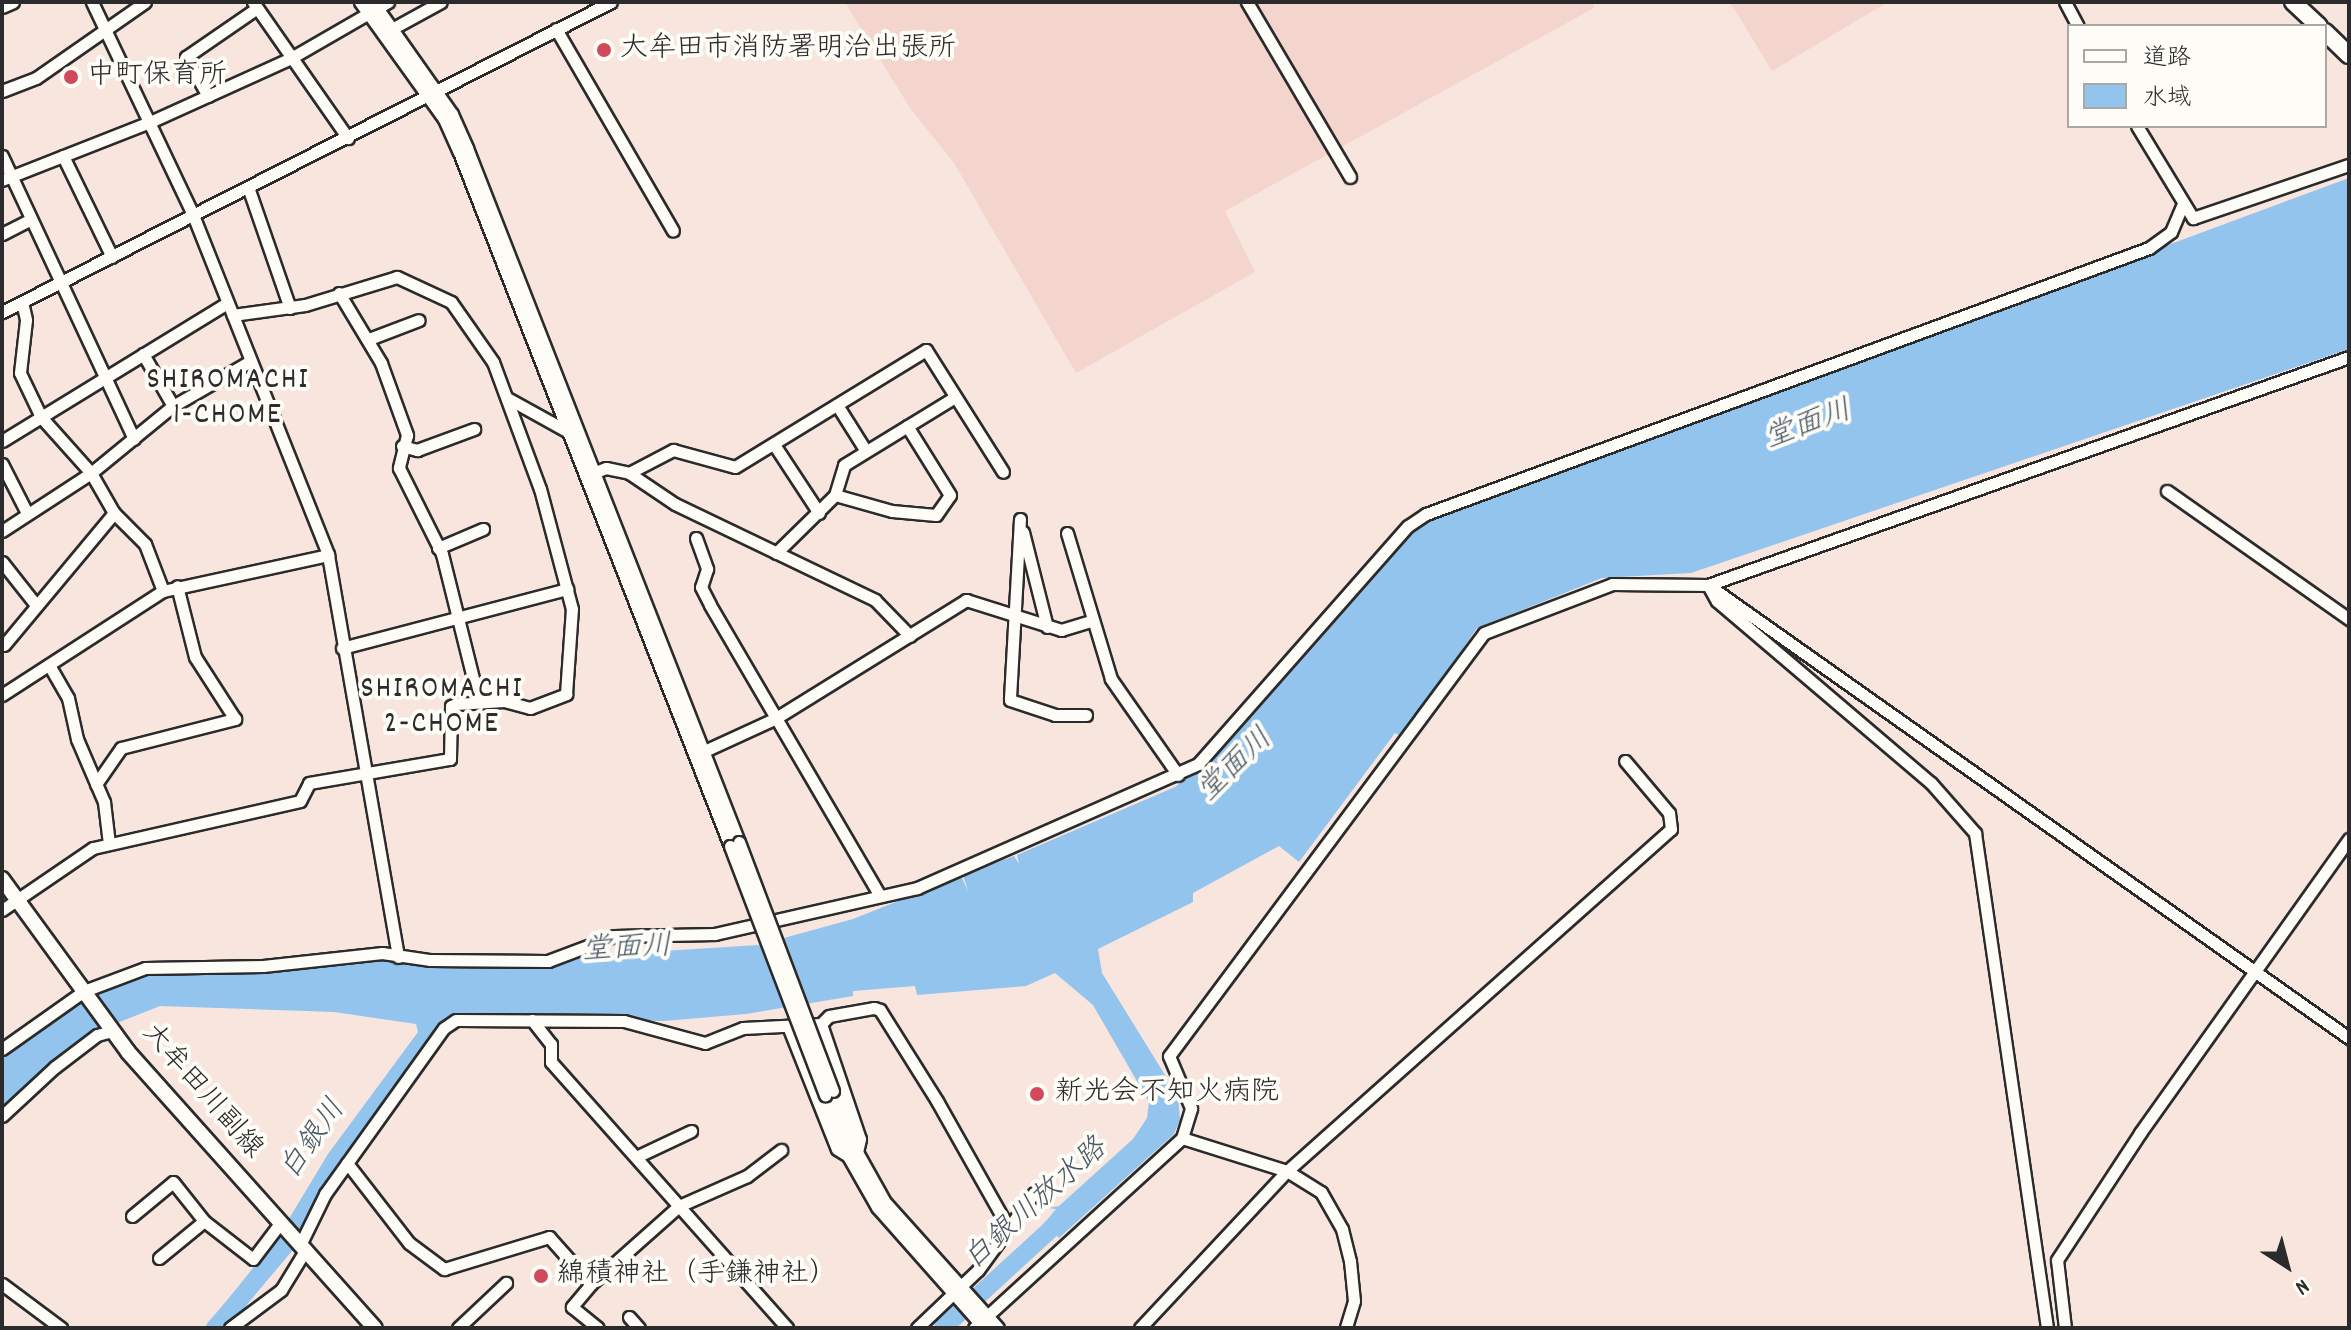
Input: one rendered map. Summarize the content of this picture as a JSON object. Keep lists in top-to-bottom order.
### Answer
{
  "streets": {
    "main road": ["大牟田川副線"]
  },
  "districts": ["SHIROMACHI 1-CHOME", "SHIROMACHI 2-CHOME"],
  "water": ["堂面川", "白銀川", "白銀川放水路"],
  "places": [
    "大牟田市消防署明治出張所",
    "中町保育所",
    "新光会不知火病院",
    "綿積神社（手鎌神社）"
  ],
  "legend": ["道路", "水域"],
  "north": "bottom right"
}
